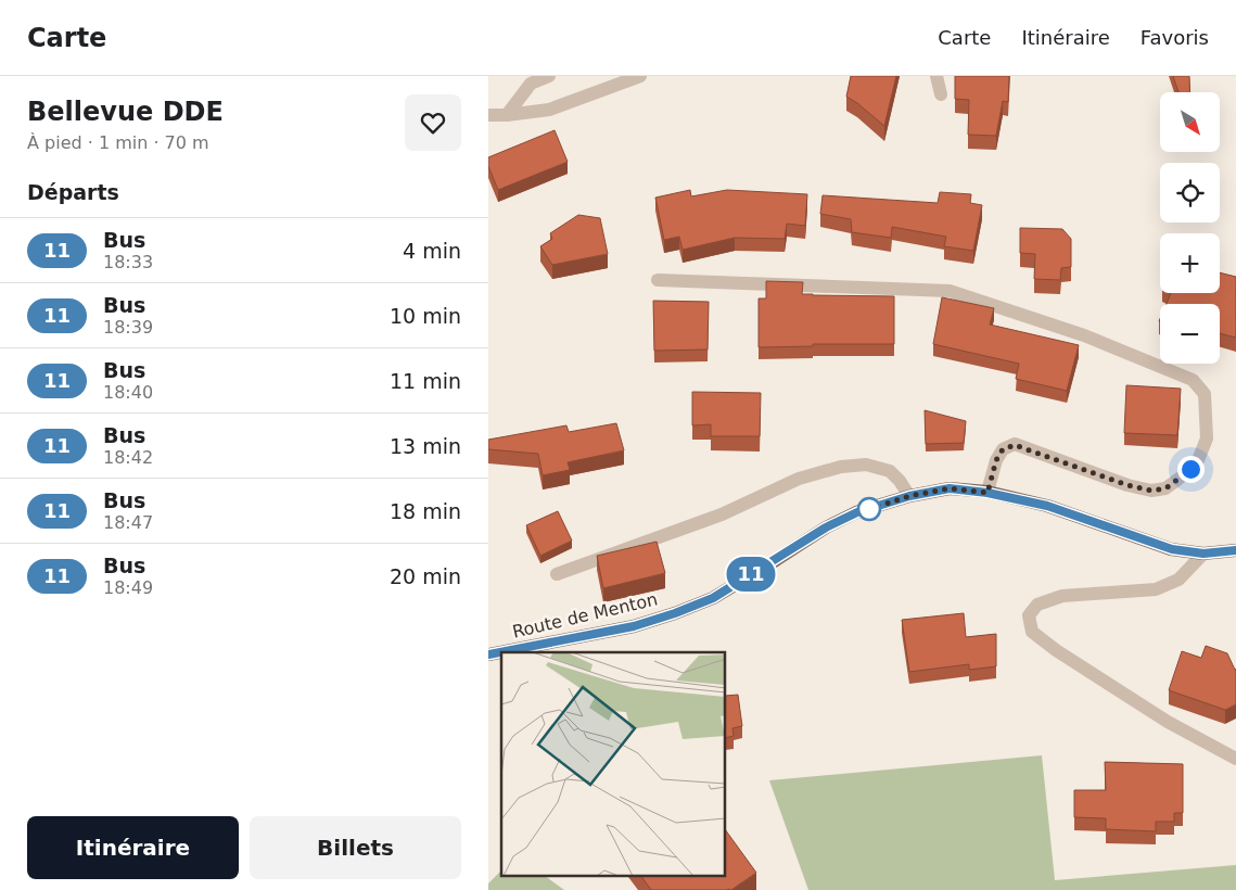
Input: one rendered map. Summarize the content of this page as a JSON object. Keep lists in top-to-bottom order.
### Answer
{
  "streets": {
    "main road": ["Route de Menton"]
  },
  "lines": ["bus line 11"],
  "north": "bottom right",
  "page": {
    "header": "Carte",
    "nav": ["Carte", "Itinéraire", "Favoris"],
    "heading": [
      ["Bellevue DDE", "À pied · 1 min · 70 m"],
      "Départs"
    ],
    "on_map": "11",
    "map_buttons": ["+", "−"],
    "list": [
      {
        "mark": "11",
        "name": "Bus",
        "note": "18:33",
        "value": "4 min"
      },
      {
        "mark": "11",
        "name": "Bus",
        "note": "18:39",
        "value": "10 min"
      },
      {
        "mark": "11",
        "name": "Bus",
        "note": "18:40",
        "value": "11 min"
      },
      {
        "mark": "11",
        "name": "Bus",
        "note": "18:42",
        "value": "13 min"
      },
      {
        "mark": "11",
        "name": "Bus",
        "note": "18:47",
        "value": "18 min"
      },
      {
        "mark": "11",
        "name": "Bus",
        "note": "18:49",
        "value": "20 min"
      }
    ],
    "buttons": ["Itinéraire", "Billets"]
  }
}
